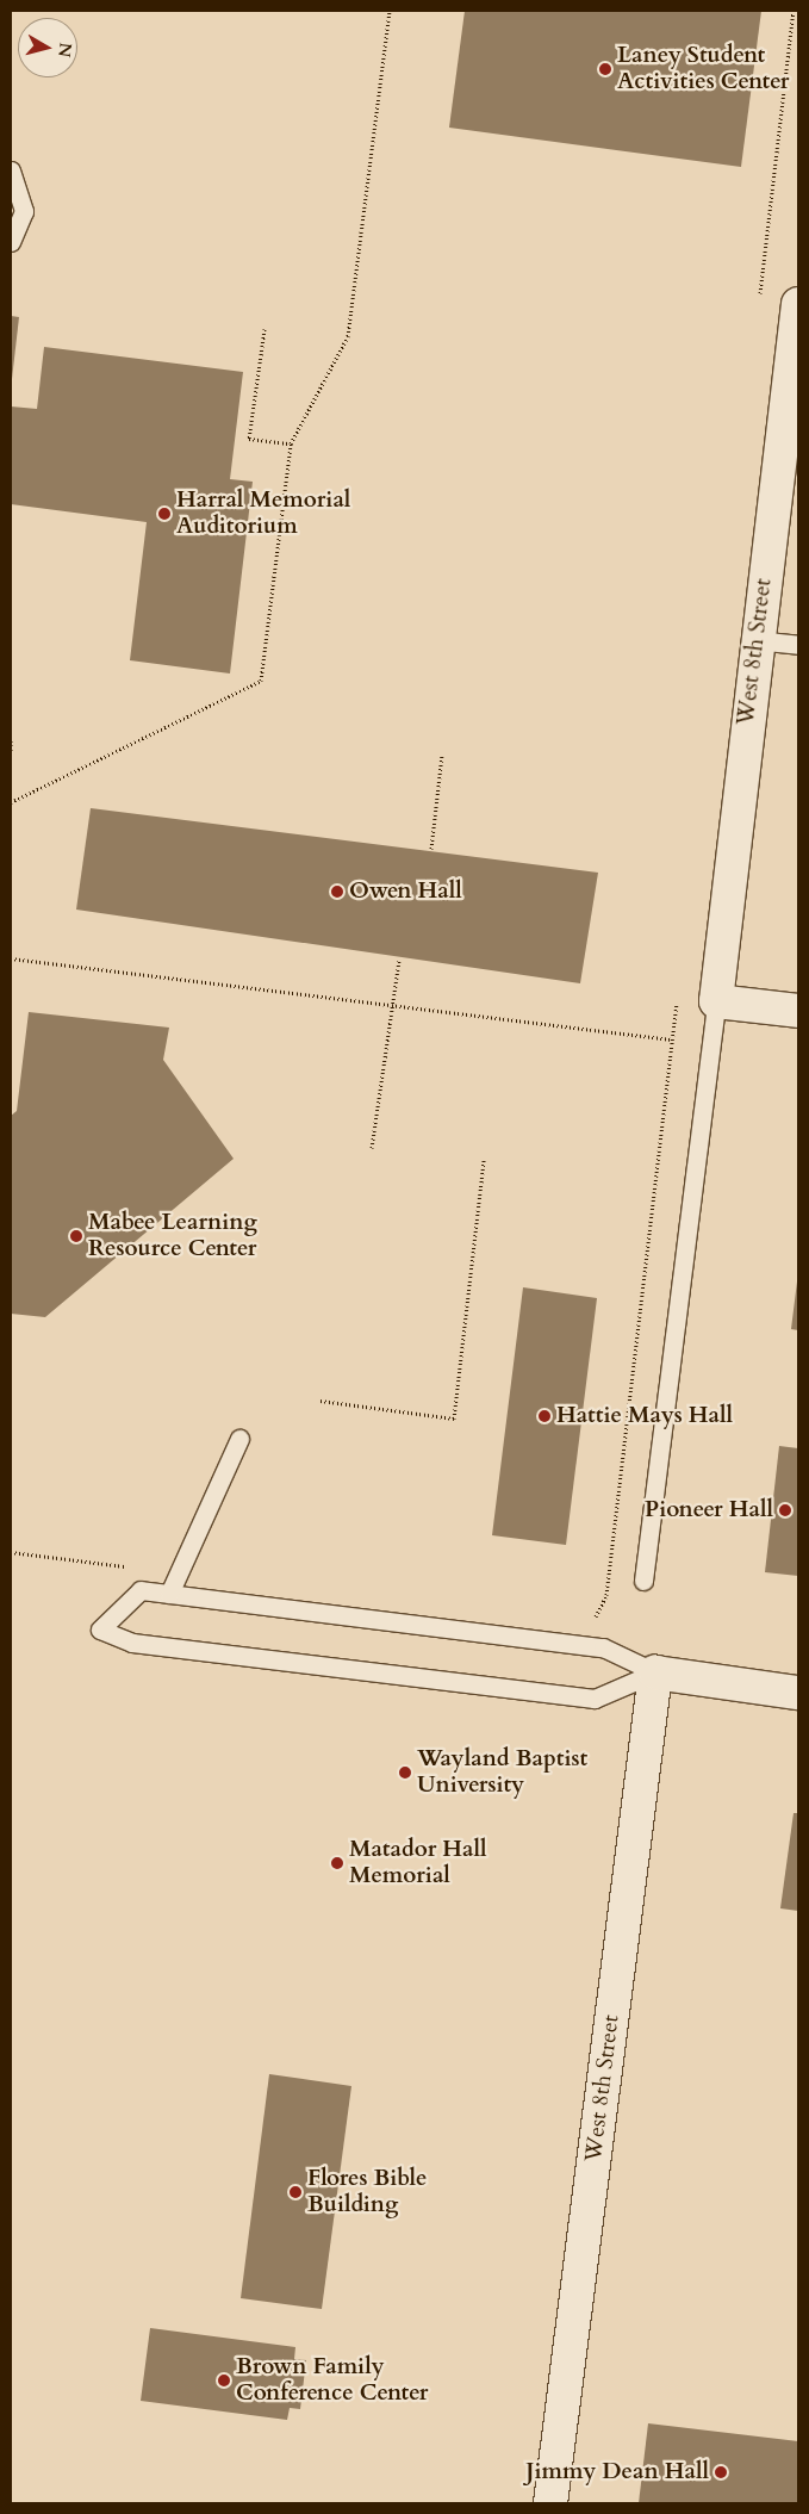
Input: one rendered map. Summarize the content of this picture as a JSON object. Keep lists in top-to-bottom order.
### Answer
{
  "streets": {
    "street": ["West 8th Street"]
  },
  "places": [
    "Laney Student Activities Center",
    "Harral Memorial Auditorium",
    "Owen Hall",
    "Mabee Learning Resource Center",
    "Hattie Mays Hall",
    "Pioneer Hall",
    "Wayland Baptist University",
    "Matador Hall Memorial",
    "Flores Bible Building",
    "Brown Family Conference Center",
    "Jimmy Dean Hall"
  ],
  "north": "right"
}
